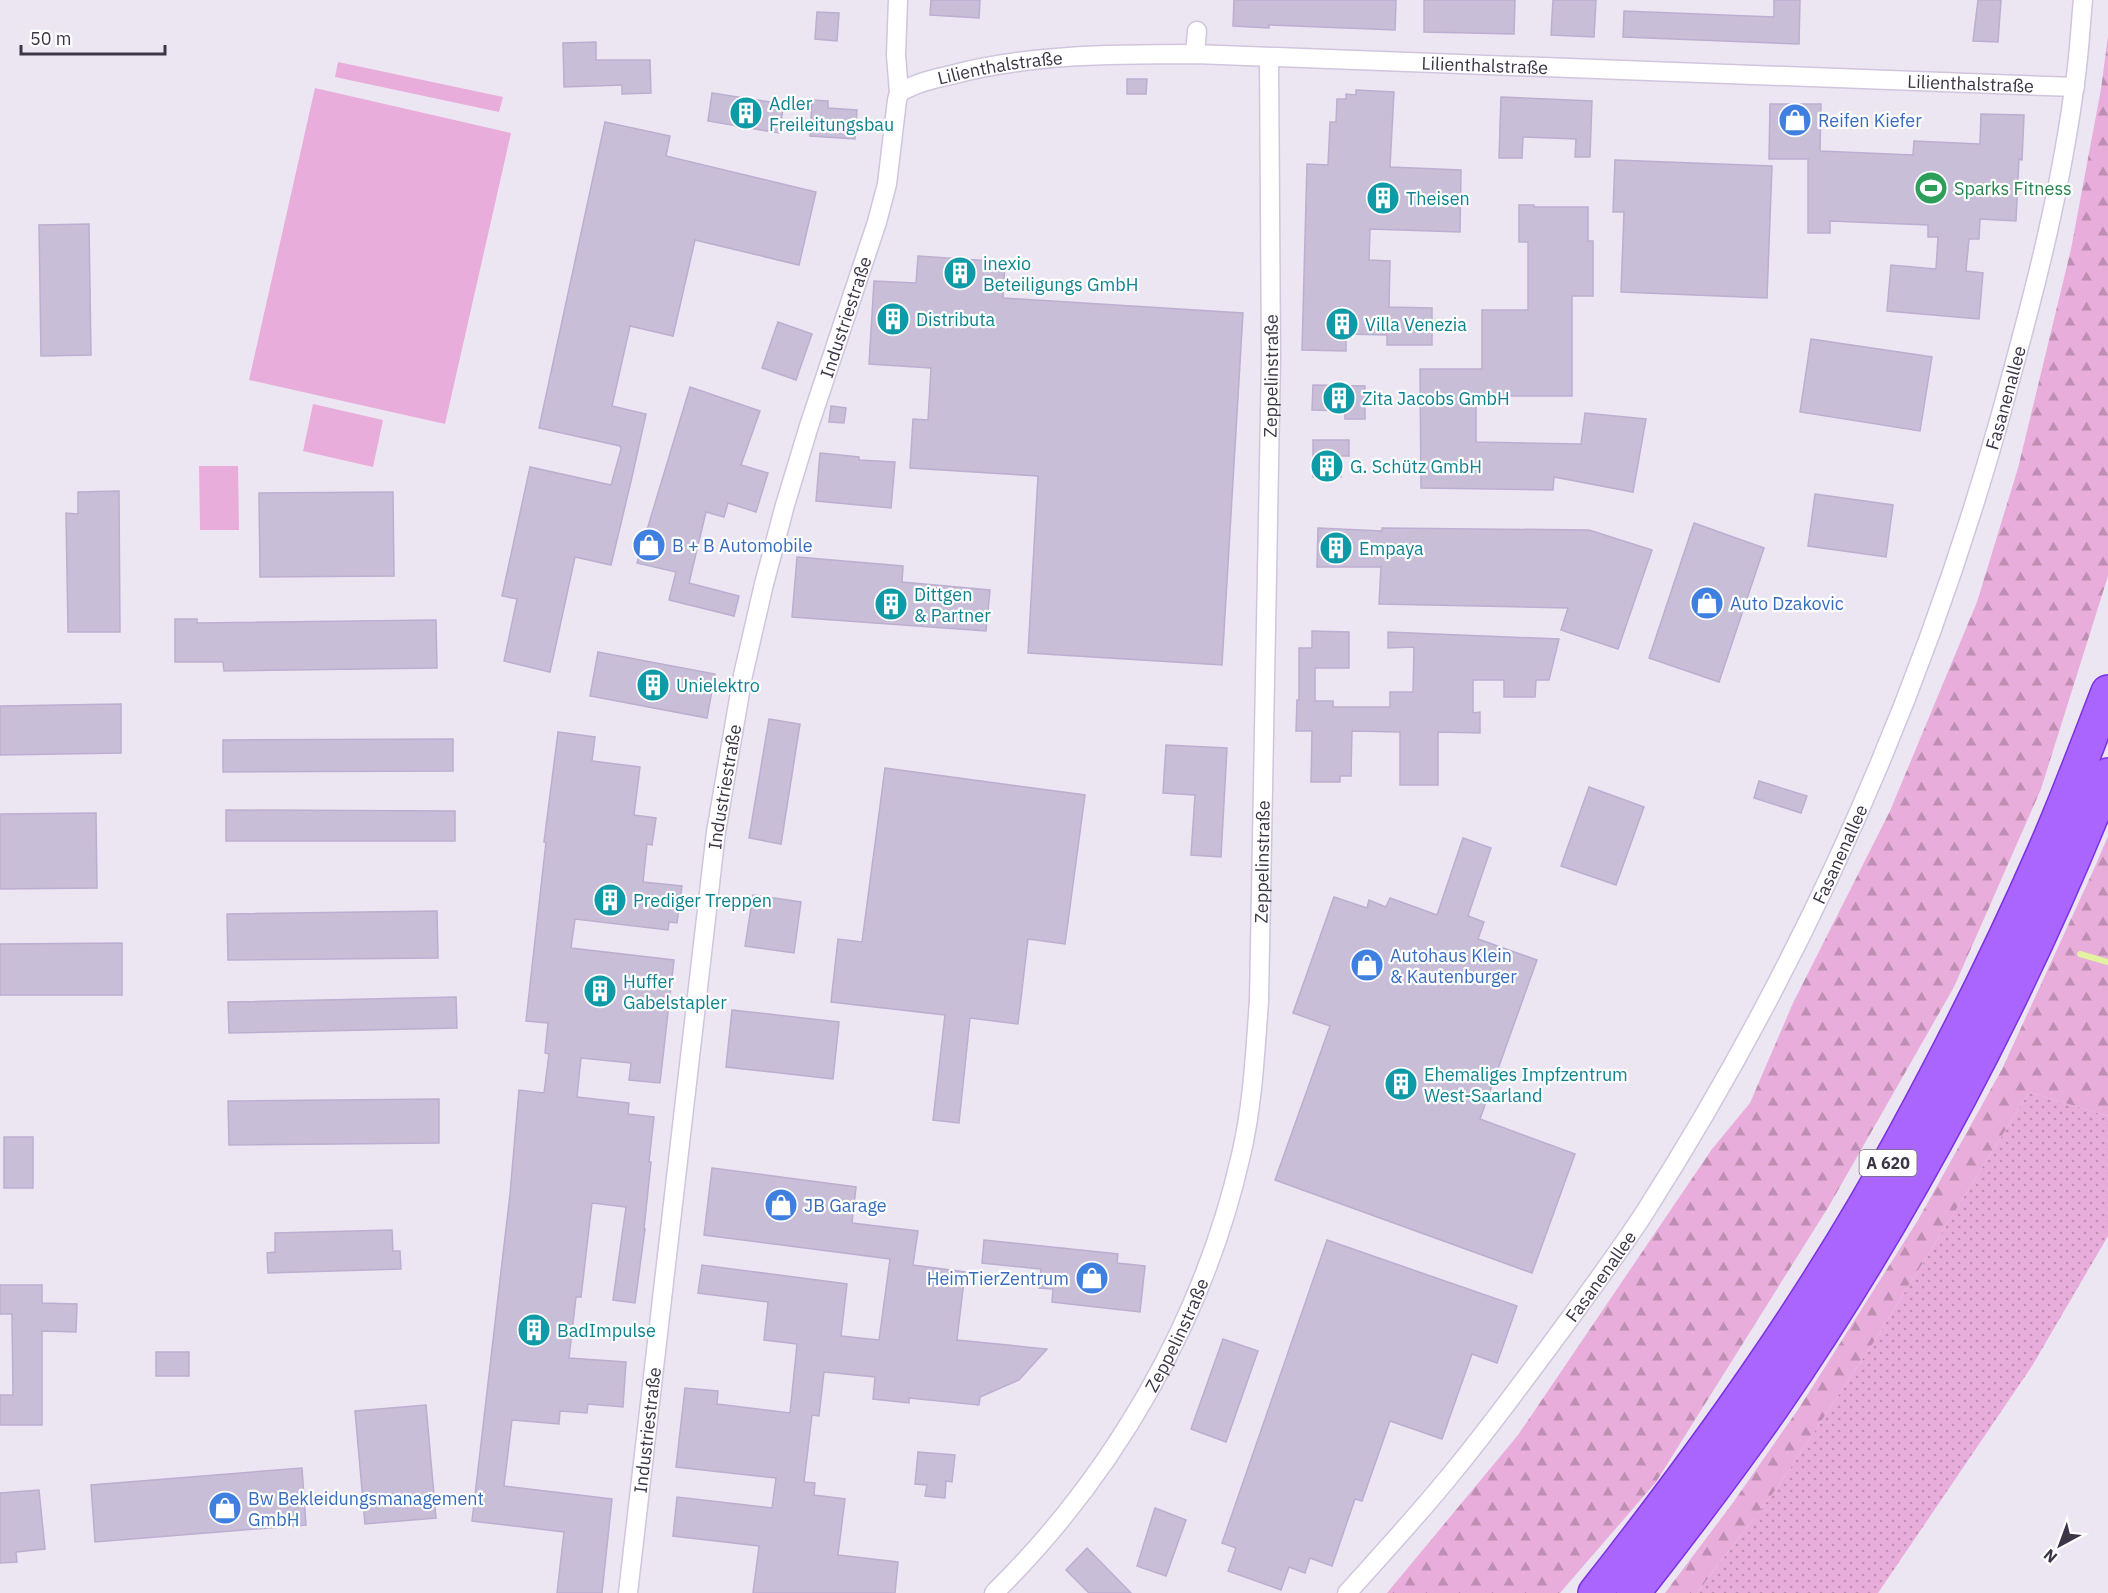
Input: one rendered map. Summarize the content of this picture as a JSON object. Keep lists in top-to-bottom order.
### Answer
{
  "streets": {
    "highway": ["A 620"],
    "street": [
      "Lilienthalstraße",
      "Industriestraße",
      "Zeppelinstraße",
      "Fasanenallee"
    ]
  },
  "crossings": [
    ["Lilienthalstraße", "Industriestraße"],
    ["Lilienthalstraße", "Zeppelinstraße"],
    ["Lilienthalstraße", "Fasanenallee"]
  ],
  "places": {
    "building": [
      "Adler Freileitungsbau",
      "Theisen",
      "inexio Beteiligungs GmbH",
      "Distributa",
      "Villa Venezia",
      "Zita Jacobs GmbH",
      "G. Schütz GmbH",
      "Empaya",
      "Dittgen & Partner",
      "Unielektro",
      "Prediger Treppen",
      "Huffer Gabelstapler",
      "Ehemaliges Impfzentrum West-Saarland",
      "BadImpulse"
    ],
    "shop": [
      "Reifen Kiefer",
      "B + B Automobile",
      "Auto Dzakovic",
      "Autohaus Klein & Kautenburger",
      "JB Garage",
      "HeimTierZentrum",
      "Bw Bekleidungsmanagement GmbH"
    ],
    "sports": ["Sparks Fitness"]
  },
  "scale_bar": "50 m",
  "north": "bottom left"
}
